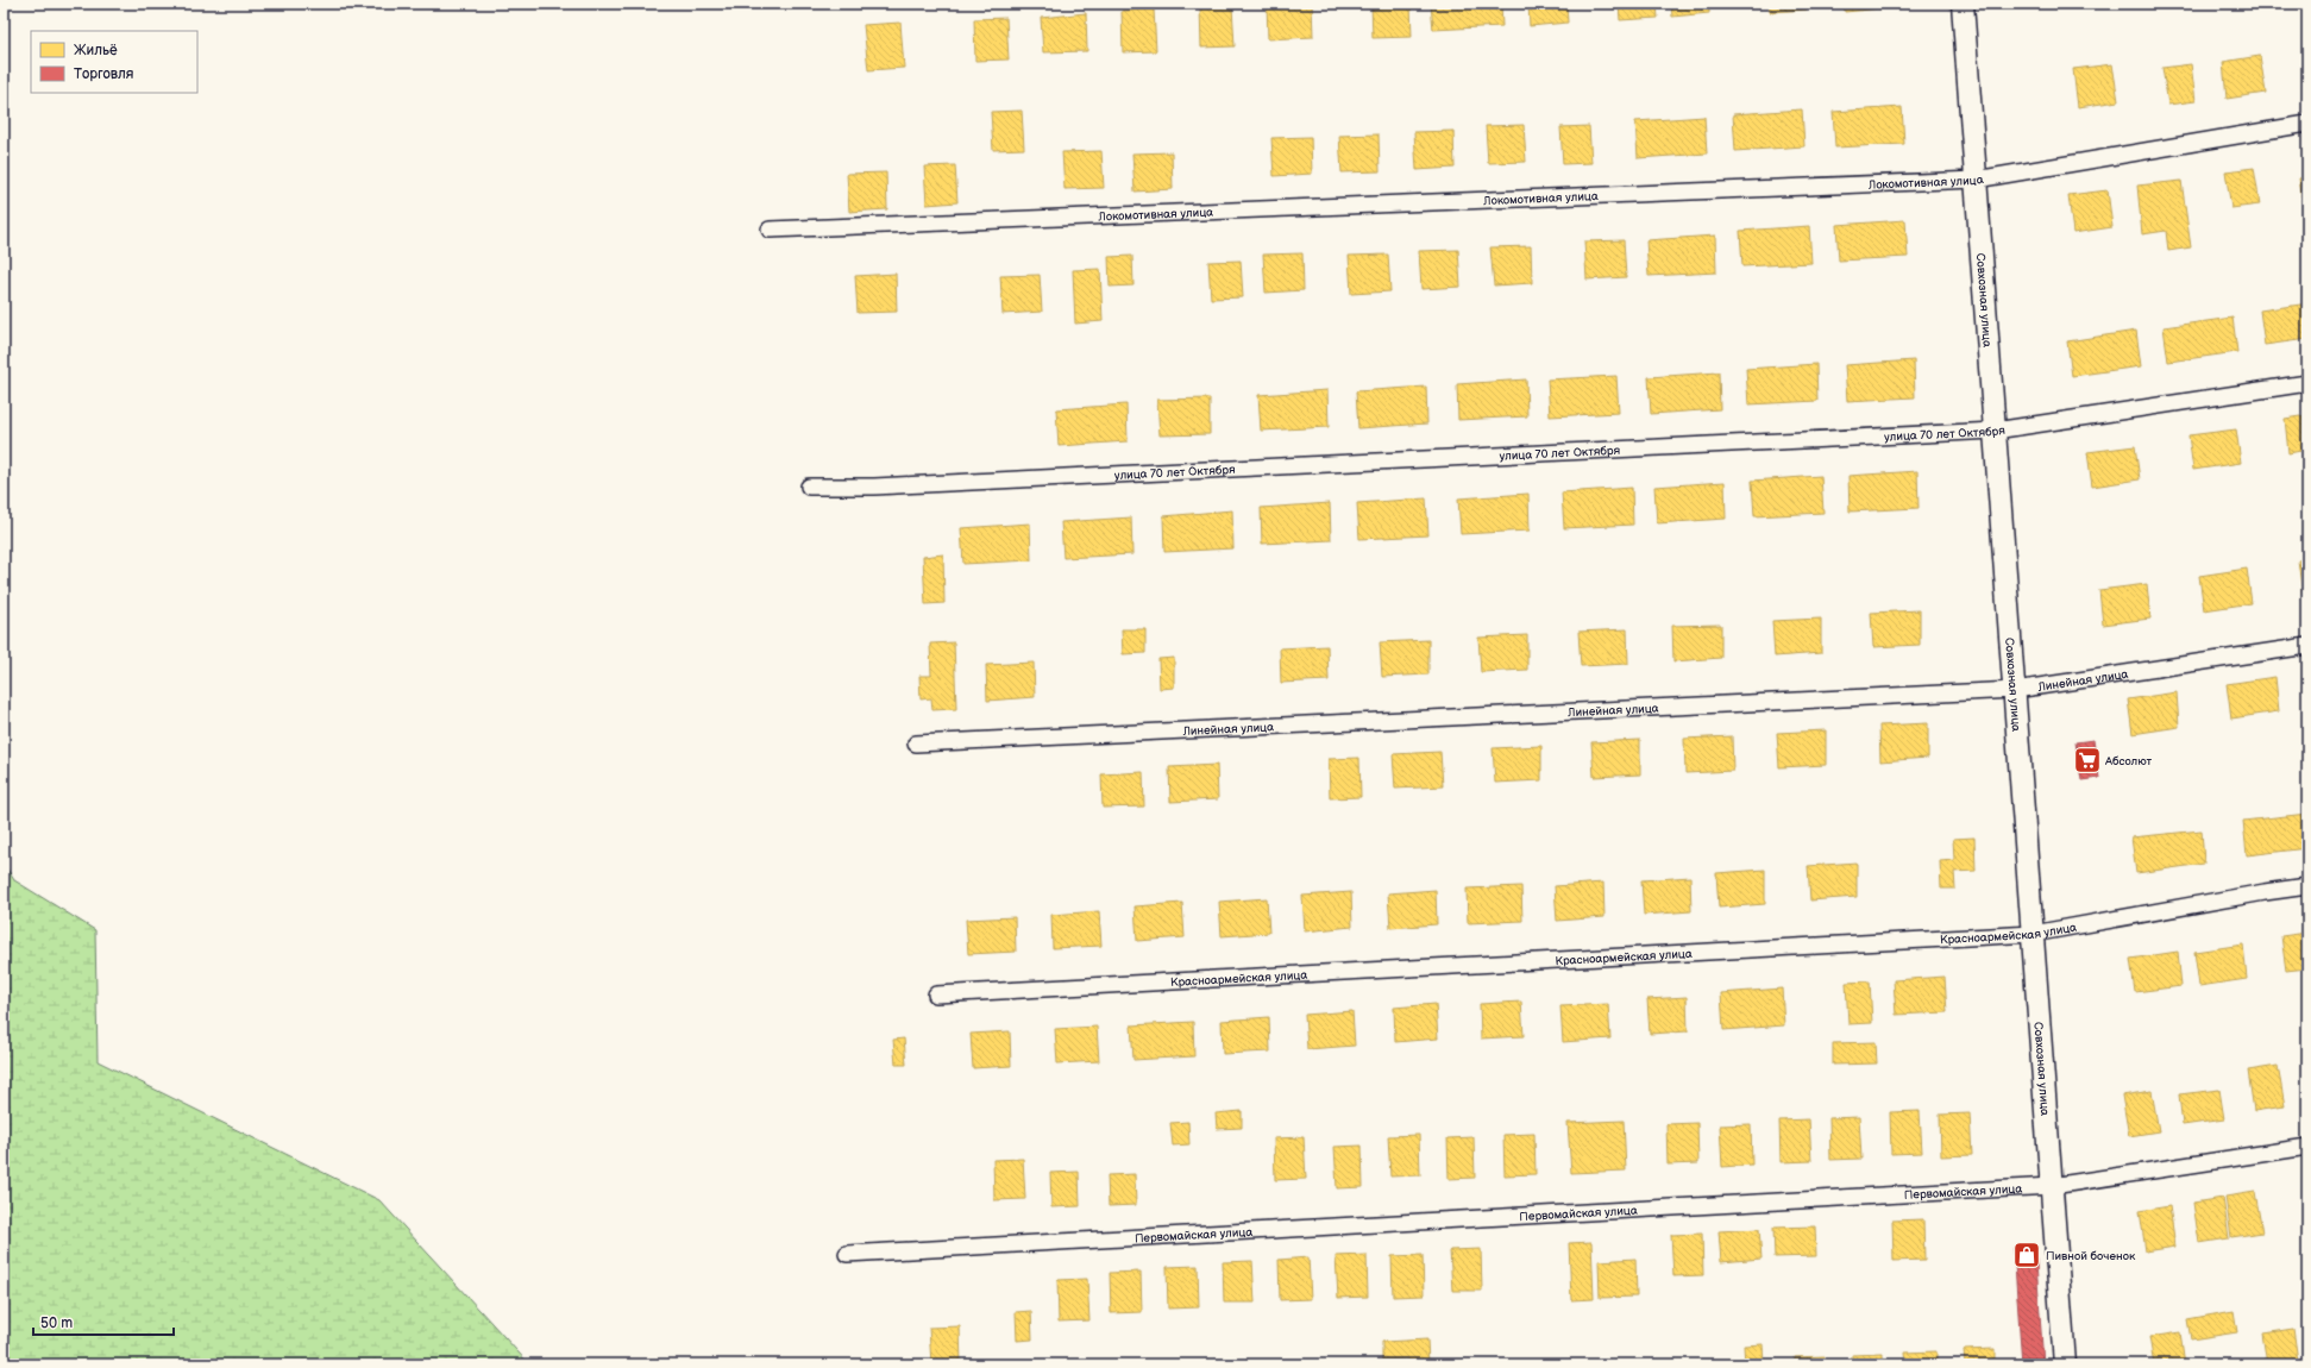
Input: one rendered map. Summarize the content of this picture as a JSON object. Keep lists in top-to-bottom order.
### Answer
{
  "streets": {
    "street": [
      "Локомотивная улица",
      "Совхозная улица",
      "улица 70 лет Октября",
      "Линейная улица",
      "Красноармейская улица",
      "Первомайская улица"
    ]
  },
  "crossings": [
    ["Локомотивная улица", "Совхозная улица"],
    ["Совхозная улица", "улица 70 лет Октября"],
    ["Совхозная улица", "Линейная улица"],
    ["Совхозная улица", "Красноармейская улица"],
    ["Совхозная улица", "Первомайская улица"]
  ],
  "places": {
    "supermarket": ["Абсолют"],
    "shop": ["Пивной боченок"]
  },
  "legend": ["Жильё", "Торговля"],
  "scale_bar": "50 m"
}
